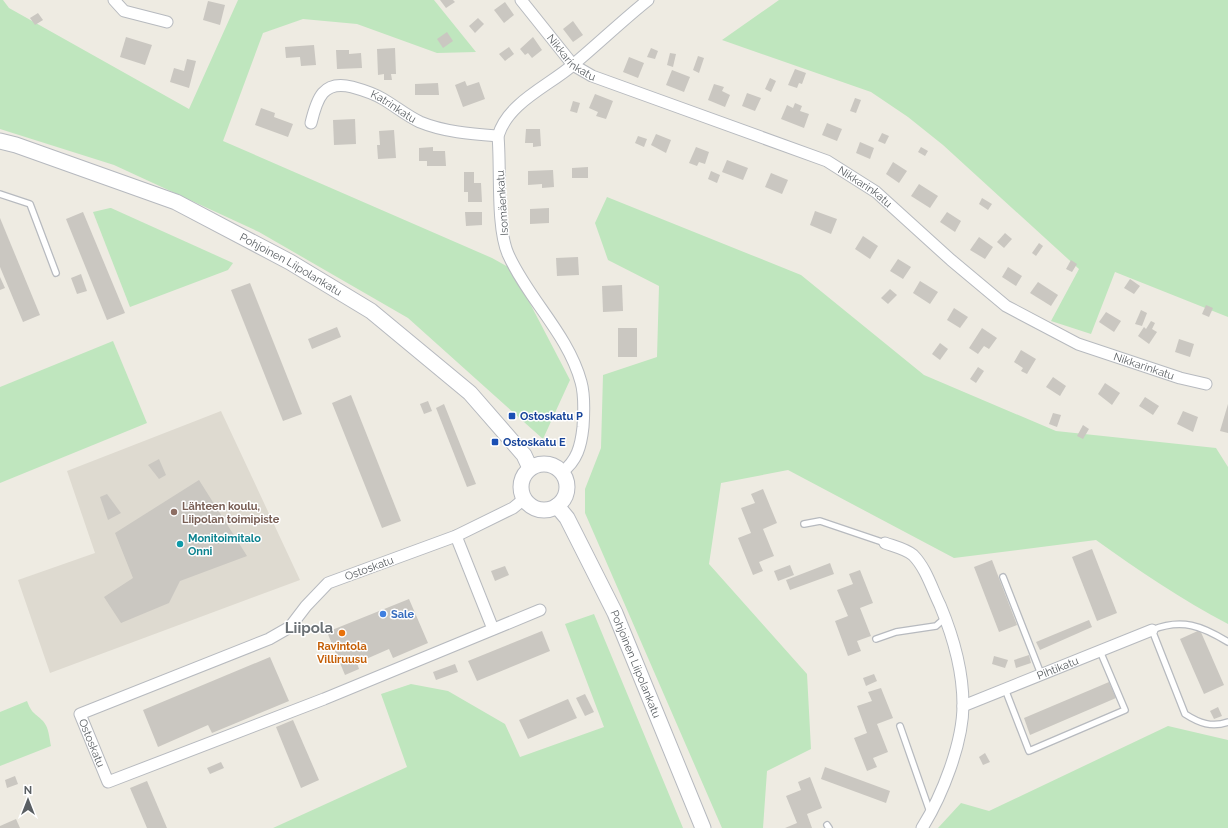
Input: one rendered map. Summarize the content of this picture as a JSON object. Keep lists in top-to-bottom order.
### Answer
{
  "streets": {
    "street": [
      "Nikkarinkatu",
      "Katrinkatu",
      "Isomäenkatu",
      "Pohjoinen Liipolankatu",
      "Ostoskatu",
      "Pihtikatu"
    ]
  },
  "crossings": [
    ["Katrinkatu", "Isomäenkatu"],
    ["Isomäenkatu", "Pohjoinen Liipolankatu"],
    ["Isomäenkatu", "Ostoskatu"],
    ["Pohjoinen Liipolankatu", "Ostoskatu"]
  ],
  "districts": ["Liipola"],
  "places": {
    "transit": ["Ostoskatu P", "Ostoskatu E"],
    "other": [
      "Lähteen koulu, Liipolan toimipiste",
      "Monitoimitalo Onni",
      "Sale",
      "Ravintola Villiruusu"
    ]
  },
  "north": "top"
}
